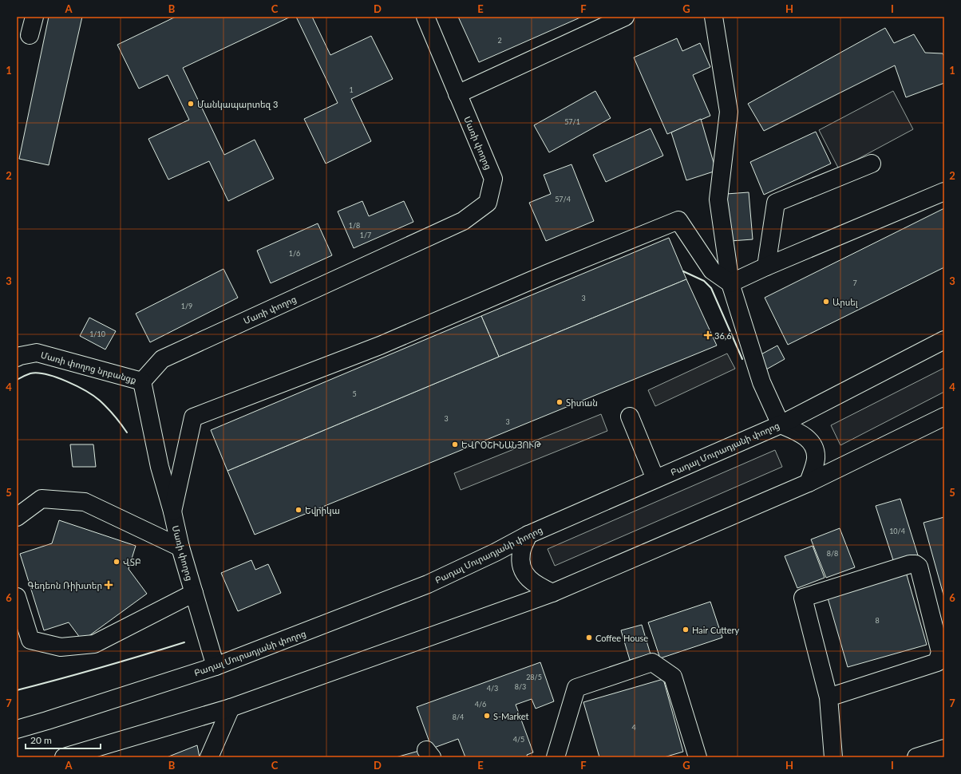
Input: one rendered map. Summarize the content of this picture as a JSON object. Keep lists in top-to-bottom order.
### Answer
{
  "streets": {
    "main road": ["Մառի փողոց", "Մառի փողոց նրբանցք", "Բադալ Մուրադյանի փողոց"]
  },
  "crossings": [
    ["Մառի փողոց", "Մառի փողոց նրբանցք"],
    ["Մառի փողոց", "Բադալ Մուրադյանի փողոց"]
  ],
  "places": {
    "other": [
      "Մանկապարտեզ 3",
      "Արսել",
      "Տիտան",
      "ԵՎՐՕՇԻՆԱՆՅՈՒԹ",
      "Եվրիկա",
      "ՎՏԲ",
      "Hair Cuttery",
      "Coffee House",
      "S-Market"
    ],
    "health": ["36,6", "Գեդեոն Ռիխտեր"]
  },
  "house_numbers": [
    "2",
    "1",
    "57/1",
    "57/4",
    "1/8",
    "1/7",
    "1/6",
    "7",
    "3",
    "1/9",
    "1/10",
    "5",
    "3",
    "3",
    "10/4",
    "8/8",
    "8",
    "28/5",
    "8/3",
    "4/3",
    "4/6",
    "8/4",
    "4",
    "4/5"
  ],
  "scale_bar": "20 m",
  "grid": {
    "columns": [
      "A",
      "B",
      "C",
      "D",
      "E",
      "F",
      "G",
      "H",
      "I"
    ],
    "rows": [
      "1",
      "2",
      "3",
      "4",
      "5",
      "6",
      "7"
    ]
  }
}
